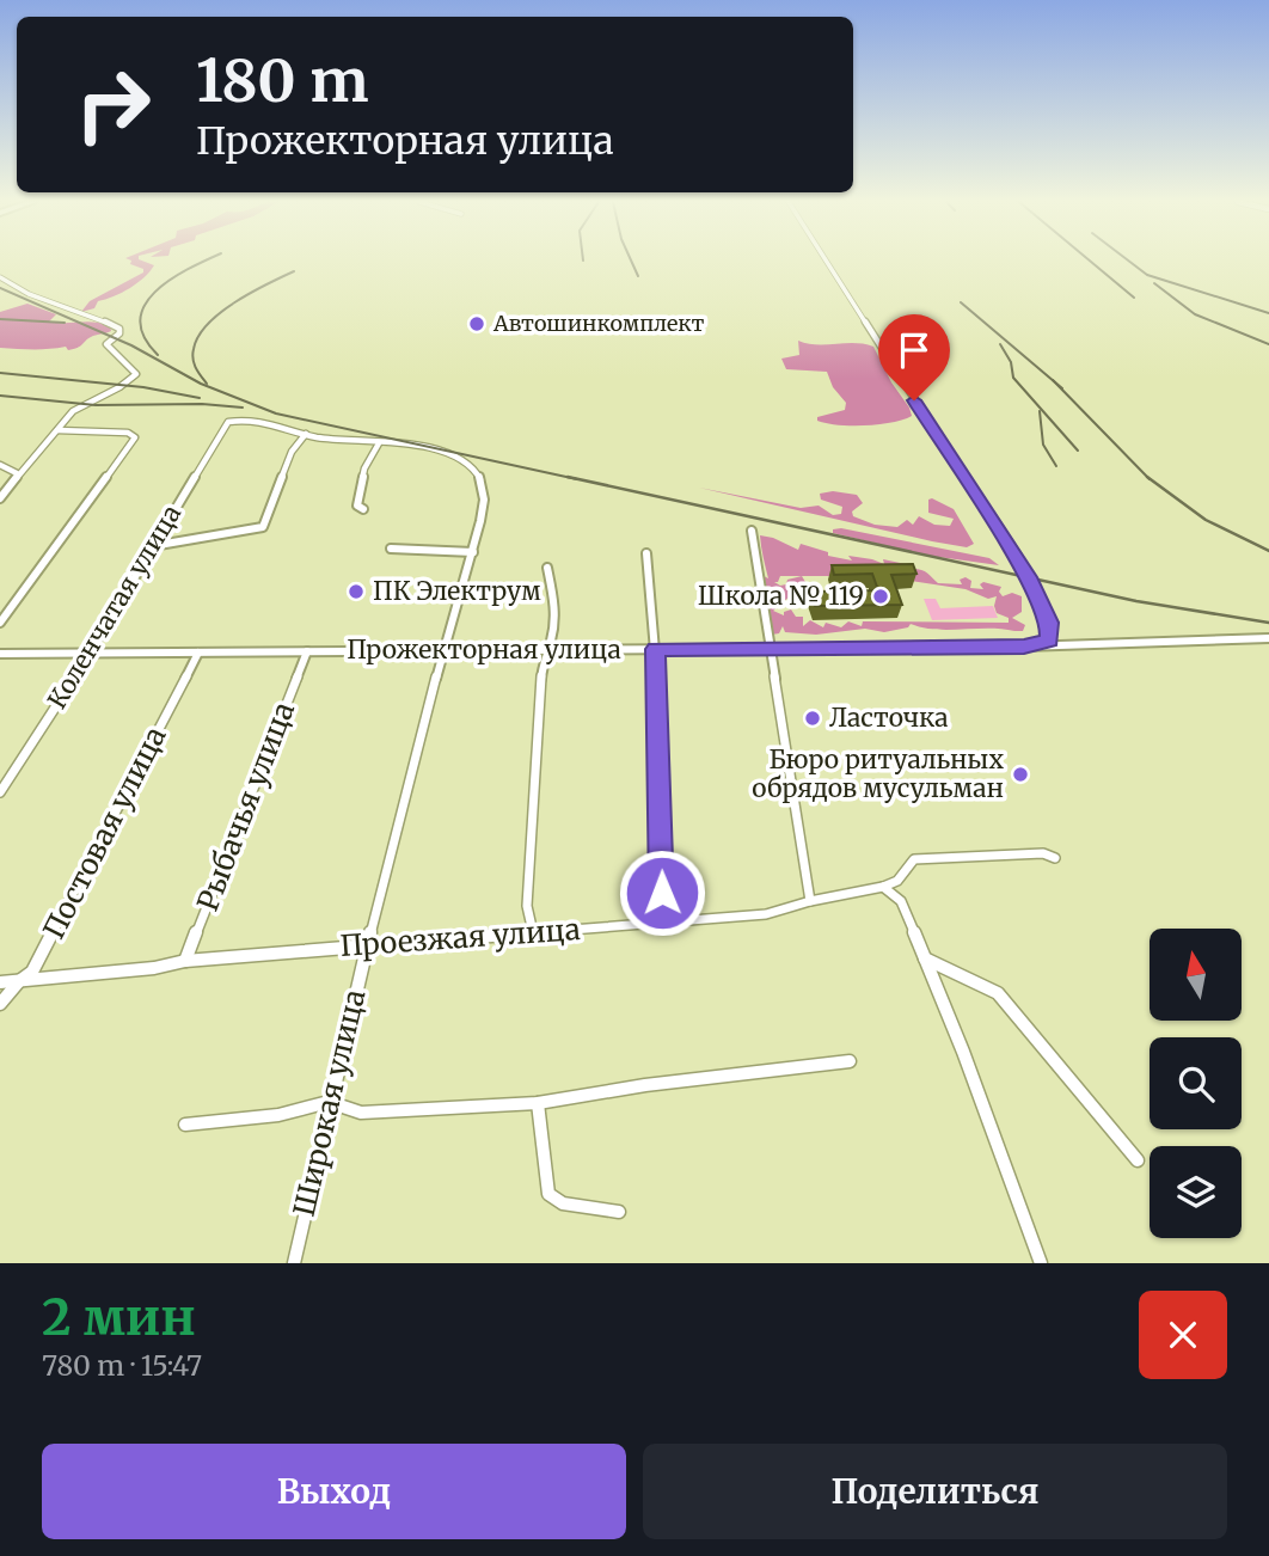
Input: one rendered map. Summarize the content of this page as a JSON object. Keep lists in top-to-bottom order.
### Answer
{
  "streets": {
    "street": [
      "Коленчатая улица",
      "Прожекторная улица",
      "Рыбачья улица",
      "Постовая улица",
      "Проезжая улица",
      "Широкая улица"
    ]
  },
  "crossings": [
    ["Коленчатая улица", "Прожекторная улица"],
    ["Прожекторная улица", "Рыбачья улица"],
    ["Прожекторная улица", "Постовая улица"],
    ["Прожекторная улица", "Широкая улица"],
    ["Рыбачья улица", "Проезжая улица"],
    ["Постовая улица", "Проезжая улица"],
    ["Проезжая улица", "Широкая улица"]
  ],
  "places": [
    "Автошинкомплект",
    "ПК Электрум",
    "Школа № 119",
    "Ласточка",
    "Бюро ритуальных обрядов мусульман"
  ],
  "north": "top",
  "page": {
    "turn": ["180 m", "Прожекторная улица"],
    "heading": ["2 мин", "780 m · 15:47"],
    "buttons": ["Выход", "Поделиться"]
  }
}
